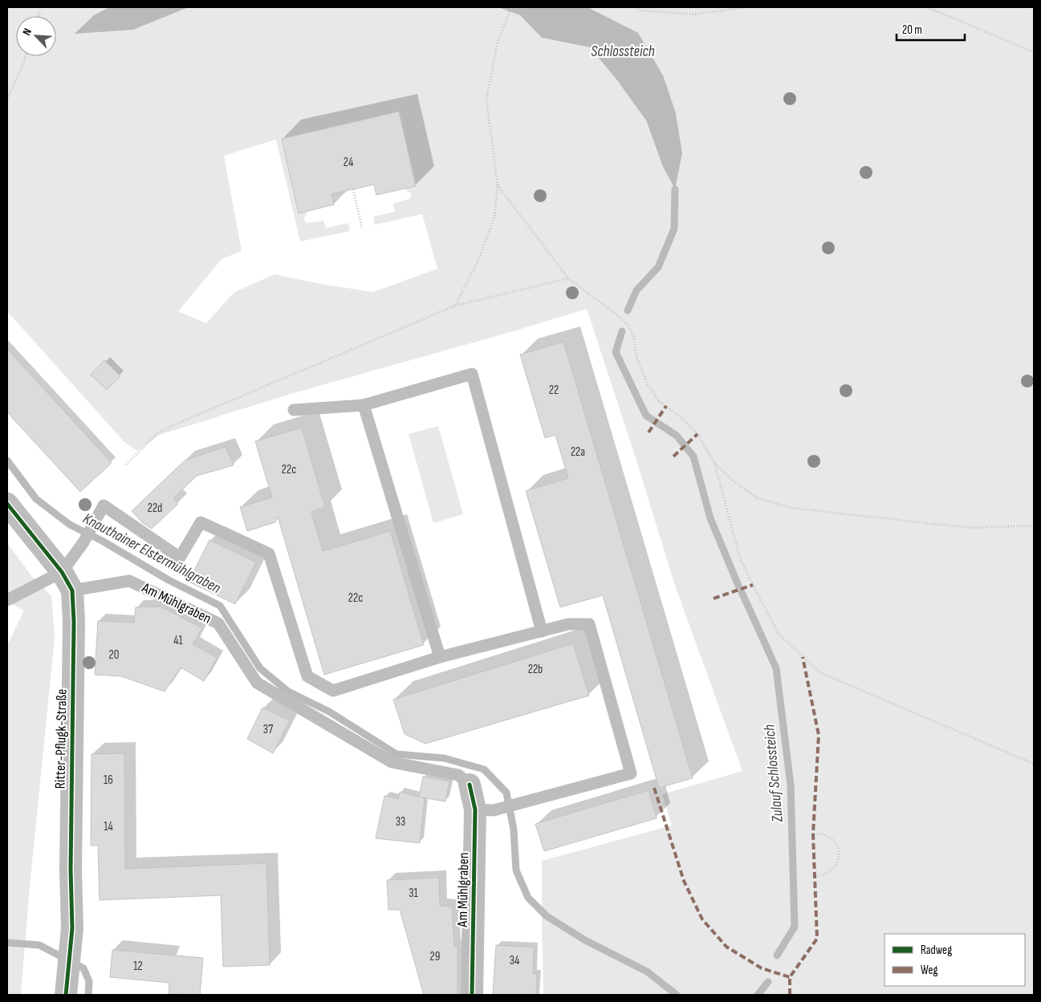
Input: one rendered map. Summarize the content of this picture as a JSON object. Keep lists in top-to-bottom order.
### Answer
{
  "streets": {
    "street": ["Am Mühlgraben", "Ritter-Pflugk-Straße"]
  },
  "crossings": [
    ["Am Mühlgraben", "Ritter-Pflugk-Straße"]
  ],
  "water": ["Schlossteich", "Knauthainer Elstermühlgraben", "Zulauf Schlossteich"],
  "house_numbers": [
    "24",
    "22",
    "22a",
    "22c",
    "22d",
    "22c",
    "41",
    "20",
    "22b",
    "37",
    "16",
    "33",
    "14",
    "31",
    "29",
    "34",
    "12"
  ],
  "legend": ["Radweg", "Weg"],
  "scale_bar": "20 m",
  "north": "top left"
}
